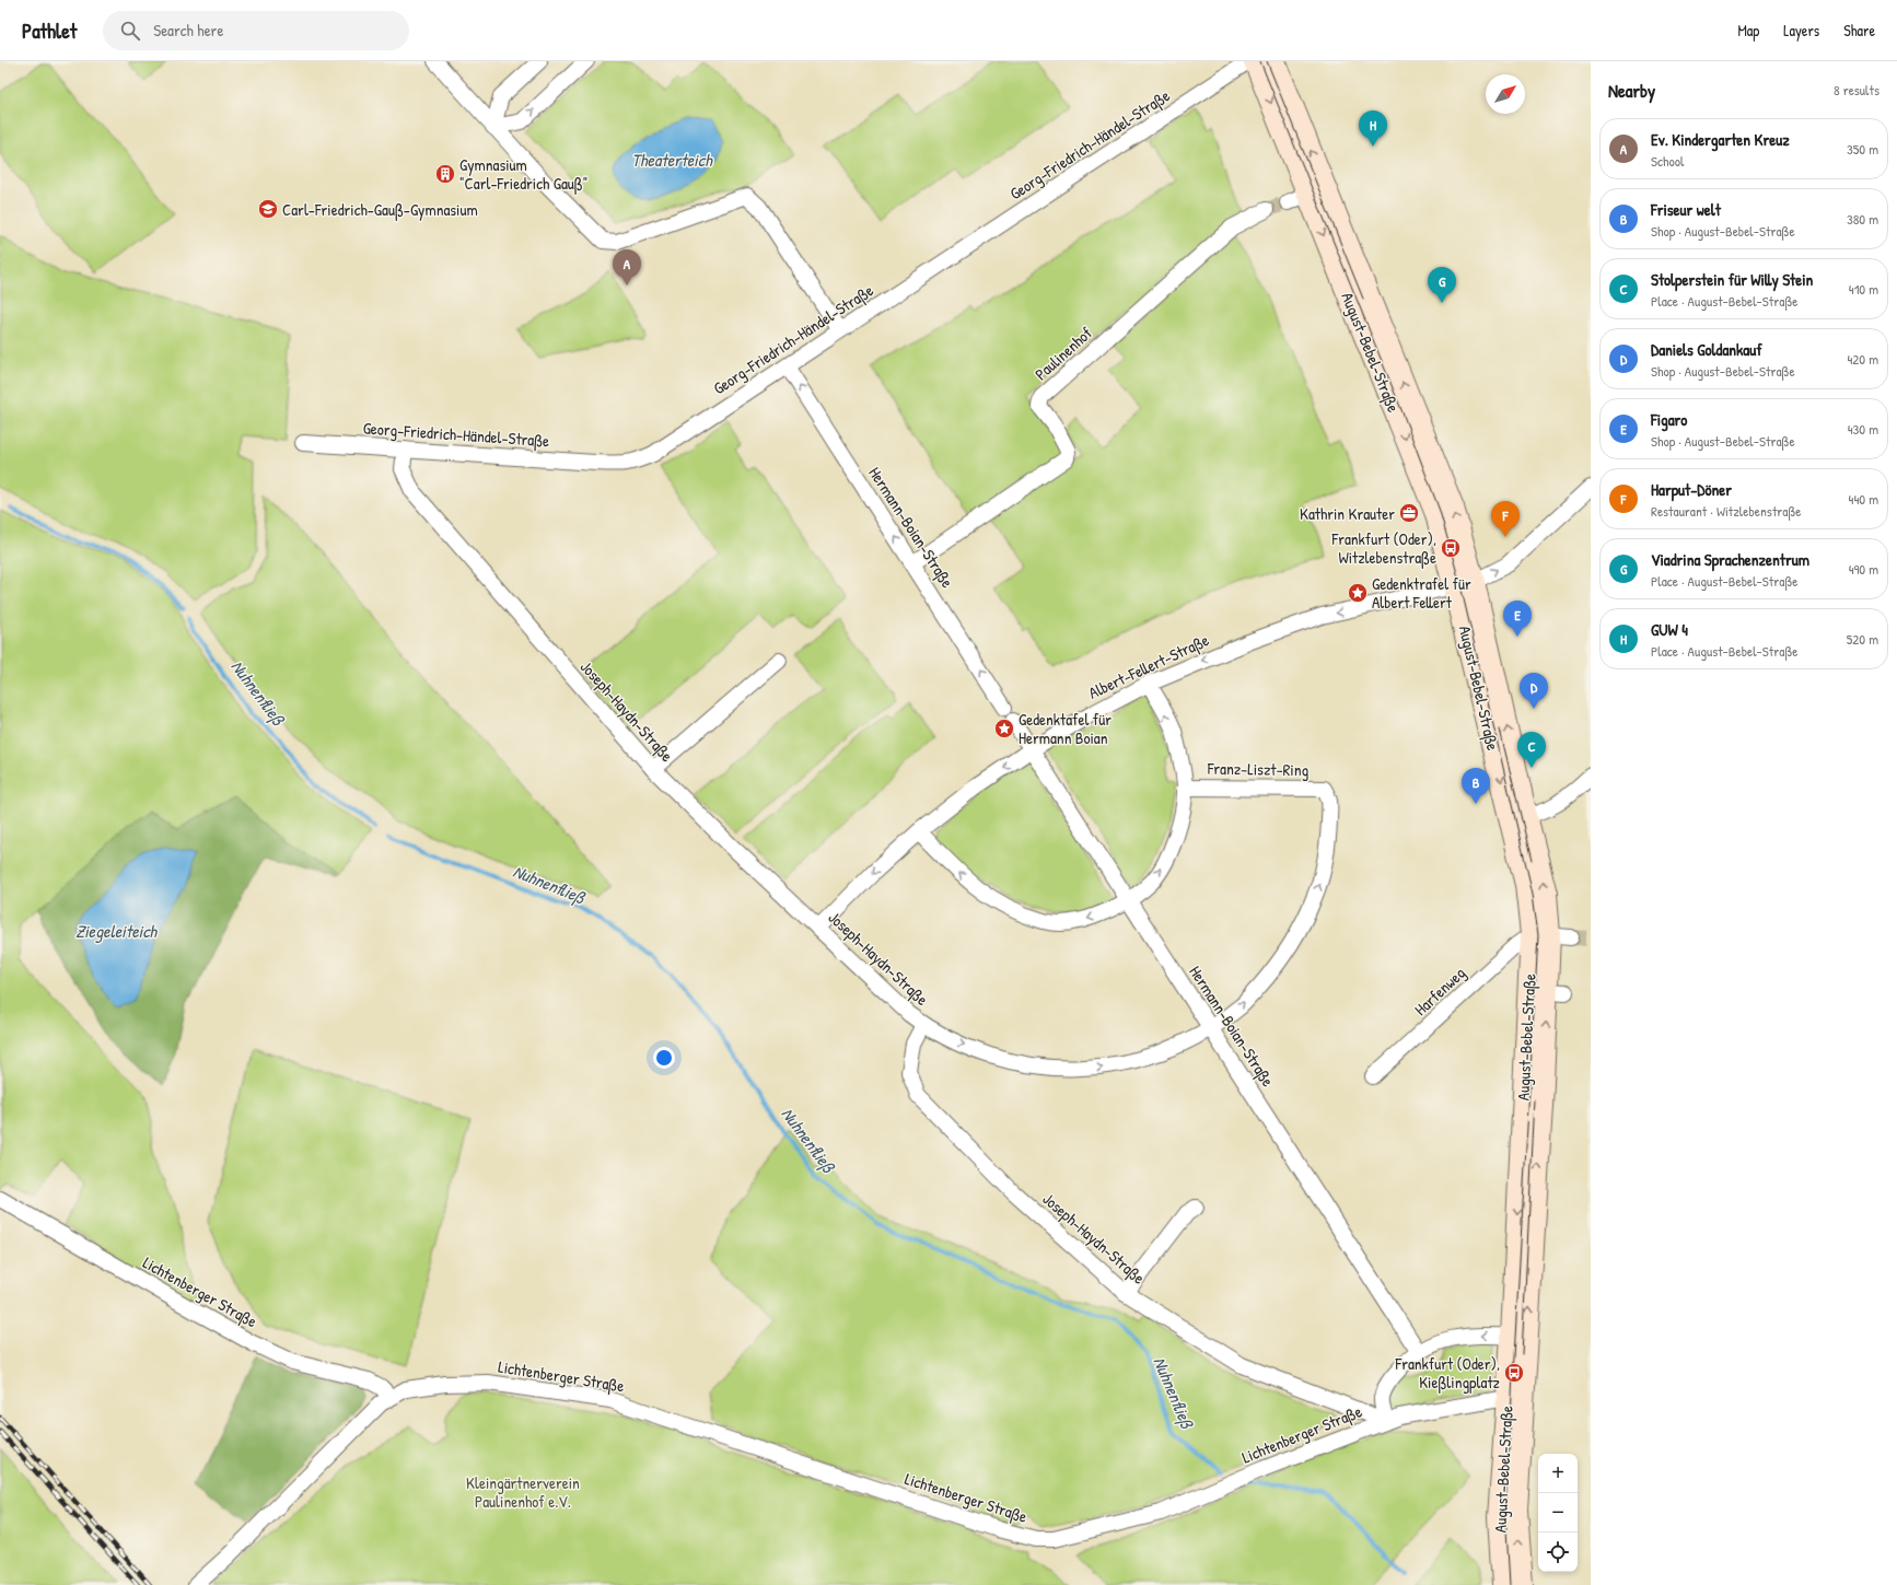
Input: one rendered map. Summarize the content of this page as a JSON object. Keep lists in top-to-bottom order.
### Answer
{
  "streets": {
    "street": [
      "Georg-Friedrich-Händel-Straße",
      "August-Bebel-Straße",
      "Paulinenhof",
      "Hermann-Boian-Straße",
      "Albert-Fellert-Straße",
      "Joseph-Haydn-Straße",
      "Franz-Liszt-Ring",
      "Harfenweg",
      "Lichtenberger Straße"
    ]
  },
  "crossings": [
    ["Georg-Friedrich-Händel-Straße", "Hermann-Boian-Straße"],
    ["Georg-Friedrich-Händel-Straße", "Joseph-Haydn-Straße"],
    ["August-Bebel-Straße", "Albert-Fellert-Straße"],
    ["August-Bebel-Straße", "Harfenweg"],
    ["August-Bebel-Straße", "Lichtenberger Straße"],
    ["Paulinenhof", "Hermann-Boian-Straße"],
    ["Hermann-Boian-Straße", "Albert-Fellert-Straße"],
    ["Hermann-Boian-Straße", "Franz-Liszt-Ring"],
    ["Albert-Fellert-Straße", "Joseph-Haydn-Straße"],
    ["Joseph-Haydn-Straße", "Franz-Liszt-Ring"],
    ["Joseph-Haydn-Straße", "Lichtenberger Straße"]
  ],
  "one_way": ["Hermann-Boian-Straße"],
  "water": ["Theaterteich", "Nuhnenfließ", "Ziegeleiteich"],
  "parks": ["Kleingärtnerverein Paulinenhof e.V."],
  "places": {
    "building": ["Gymnasium \"Carl-Friedrich Gauß\""],
    "school or university": ["Carl-Friedrich-Gauß-Gymnasium"],
    "office": ["Kathrin Krauter"],
    "bus stop": ["Frankfurt (Oder), Witzlebenstraße", "Frankfurt (Oder), Kießlingplatz"],
    "place": ["Gedenktrafel für Albert Fellert", "Gedenktafel für Hermann Boian"]
  },
  "north": "top right",
  "page": {
    "header": "Pathlet",
    "search": "Search here",
    "nav": ["Map", "Layers", "Share"],
    "heading": ["Nearby", "8 results"],
    "pins": [
      "H",
      "A",
      "G",
      "F",
      "E",
      "D",
      "C",
      "B"
    ],
    "list": [
      {
        "mark": "A",
        "name": "Ev. Kindergarten Kreuz",
        "note": "School",
        "value": "350 m"
      },
      {
        "mark": "B",
        "name": "Friseur welt",
        "note": "Shop · August-Bebel-Straße",
        "value": "380 m"
      },
      {
        "mark": "C",
        "name": "Stolperstein für Willy Stein",
        "note": "Place · August-Bebel-Straße",
        "value": "410 m"
      },
      {
        "mark": "D",
        "name": "Daniels Goldankauf",
        "note": "Shop · August-Bebel-Straße",
        "value": "420 m"
      },
      {
        "mark": "E",
        "name": "Figaro",
        "note": "Shop · August-Bebel-Straße",
        "value": "430 m"
      },
      {
        "mark": "F",
        "name": "Harput-Döner",
        "note": "Restaurant · Witzlebenstraße",
        "value": "440 m"
      },
      {
        "mark": "G",
        "name": "Viadrina Sprachenzentrum",
        "note": "Place · August-Bebel-Straße",
        "value": "490 m"
      },
      {
        "mark": "H",
        "name": "GUW 4",
        "note": "Place · August-Bebel-Straße",
        "value": "520 m"
      }
    ],
    "map_buttons": ["+", "−"]
  }
}
